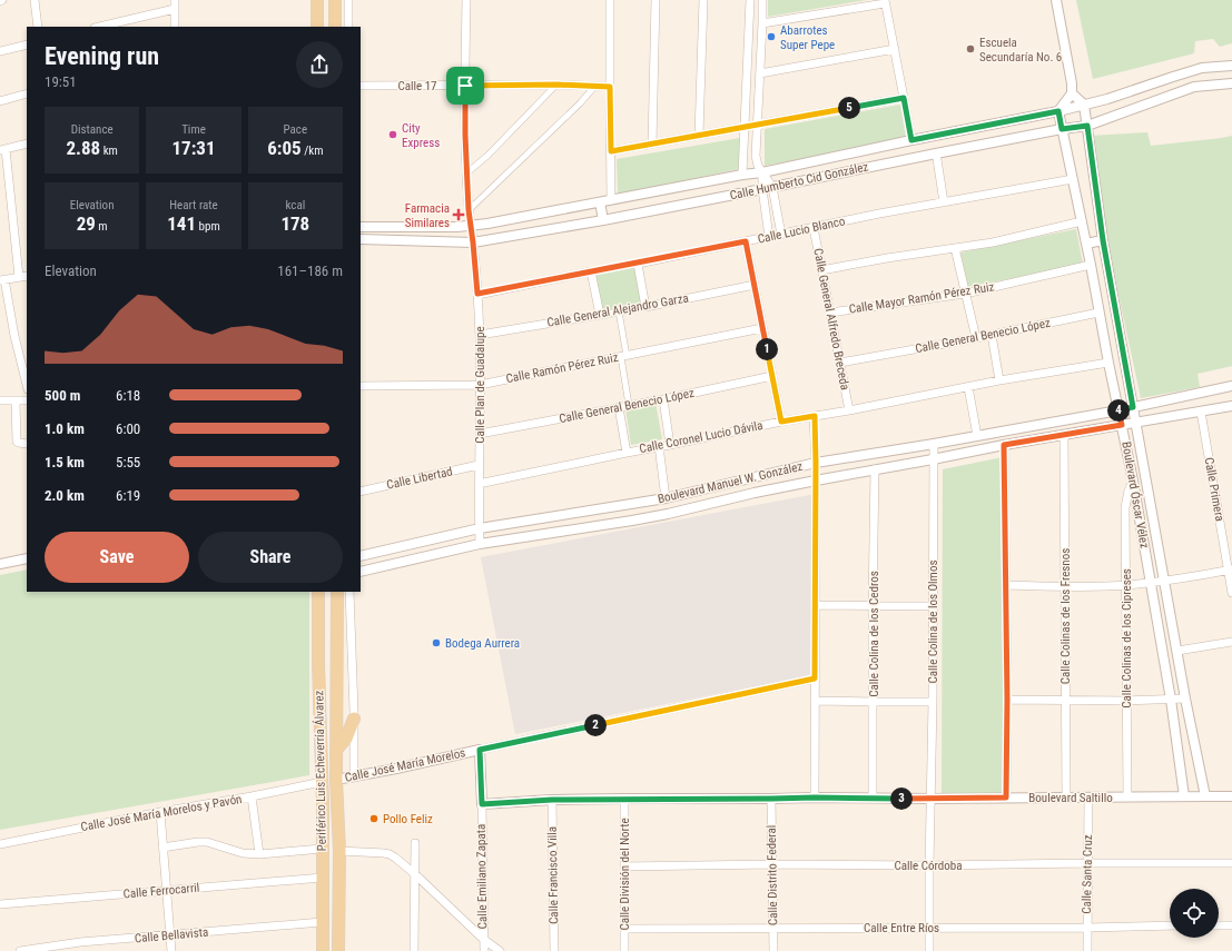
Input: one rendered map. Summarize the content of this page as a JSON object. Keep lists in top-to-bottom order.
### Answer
{
  "streets": {
    "main road": ["Periférico Luis Echeverría Álvarez"],
    "street": [
      "Calle 17",
      "Calle Humberto Cid González",
      "Calle Lucio Blanco",
      "Calle Mayor Ramón Pérez Ruiz",
      "Calle General Alejandro Garza",
      "Calle General Alfredo Breceda",
      "Calle General Benecio López",
      "Calle Ramón Pérez Ruiz",
      "Calle Plan de Guadalupe",
      "Calle Coronel Lucio Dávila",
      "Calle Libertad",
      "Boulevard Manuel W. González",
      "Calle Primera",
      "Boulevard Óscar Vélez",
      "Calle Colinas de los Fresnos",
      "Calle Colina de los Olmos",
      "Calle Colina de los Cedros",
      "Calle Colinas de los Cipreses",
      "Calle José María Morelos",
      "Boulevard Saltillo",
      "Calle José María Morelos y Pavón",
      "Calle Córdoba",
      "Calle División del Norte",
      "Calle Santa Cruz",
      "Calle Francisco Villa",
      "Calle Distrito Federal",
      "Calle Emiliano Zapata",
      "Calle Ferrocarril",
      "Calle Entre Ríos",
      "Calle Bellavista"
    ]
  },
  "crossings": [
    ["Calle 17", "Calle Plan de Guadalupe"],
    ["Calle Humberto Cid González", "Calle Plan de Guadalupe"],
    ["Calle Humberto Cid González", "Boulevard Óscar Vélez"],
    ["Calle Lucio Blanco", "Calle General Alfredo Breceda"],
    ["Calle Lucio Blanco", "Calle Plan de Guadalupe"],
    ["Calle Lucio Blanco", "Boulevard Óscar Vélez"],
    ["Calle Mayor Ramón Pérez Ruiz", "Calle General Alfredo Breceda"],
    ["Calle Mayor Ramón Pérez Ruiz", "Boulevard Óscar Vélez"],
    ["Calle General Alejandro Garza", "Calle Plan de Guadalupe"],
    ["Calle General Alfredo Breceda", "Calle General Benecio López"],
    ["Calle General Alfredo Breceda", "Calle Coronel Lucio Dávila"],
    ["Calle General Benecio López", "Calle Plan de Guadalupe"],
    ["Calle General Benecio López", "Boulevard Óscar Vélez"],
    ["Calle Ramón Pérez Ruiz", "Calle Plan de Guadalupe"],
    ["Calle Plan de Guadalupe", "Calle Coronel Lucio Dávila"],
    ["Calle Plan de Guadalupe", "Calle Libertad"],
    ["Calle Plan de Guadalupe", "Boulevard Manuel W. González"],
    ["Calle Coronel Lucio Dávila", "Boulevard Óscar Vélez"],
    ["Boulevard Manuel W. González", "Calle Primera"],
    ["Boulevard Manuel W. González", "Boulevard Óscar Vélez"],
    ["Boulevard Manuel W. González", "Calle Colinas de los Fresnos"],
    ["Boulevard Manuel W. González", "Calle Colina de los Olmos"],
    ["Boulevard Manuel W. González", "Calle Colina de los Cedros"],
    ["Boulevard Óscar Vélez", "Calle Colinas de los Cipreses"],
    ["Boulevard Óscar Vélez", "Boulevard Saltillo"],
    ["Calle Colinas de los Fresnos", "Boulevard Saltillo"],
    ["Calle Colina de los Olmos", "Boulevard Saltillo"],
    ["Calle Colina de los Olmos", "Calle Córdoba"],
    ["Calle Colina de los Olmos", "Calle Entre Ríos"],
    ["Calle Colina de los Cedros", "Boulevard Saltillo"],
    ["Calle Colinas de los Cipreses", "Boulevard Saltillo"],
    ["Calle José María Morelos", "Periférico Luis Echeverría Álvarez"],
    ["Calle José María Morelos", "Calle Emiliano Zapata"],
    ["Periférico Luis Echeverría Álvarez", "Calle José María Morelos y Pavón"],
    ["Periférico Luis Echeverría Álvarez", "Calle Ferrocarril"],
    ["Periférico Luis Echeverría Álvarez", "Calle Bellavista"],
    ["Boulevard Saltillo", "Calle División del Norte"],
    ["Boulevard Saltillo", "Calle Santa Cruz"],
    ["Boulevard Saltillo", "Calle Francisco Villa"],
    ["Boulevard Saltillo", "Calle Distrito Federal"],
    ["Boulevard Saltillo", "Calle Emiliano Zapata"],
    ["Calle Córdoba", "Calle División del Norte"],
    ["Calle Córdoba", "Calle Santa Cruz"],
    ["Calle Córdoba", "Calle Distrito Federal"],
    ["Calle División del Norte", "Calle Entre Ríos"],
    ["Calle Santa Cruz", "Calle Entre Ríos"],
    ["Calle Distrito Federal", "Calle Entre Ríos"]
  ],
  "places": {
    "other": [
      "Abarrotes Super Pepe",
      "Escuela Secundaría No. 6",
      "City Express",
      "Bodega Aurrera",
      "Pollo Feliz"
    ],
    "health": ["Farmacia Similares"]
  },
  "page": {
    "heading": ["Evening run", "19:51"],
    "pins": [
      "5",
      "1",
      "4",
      "2",
      "3"
    ],
    "stats": [
      ["Distance", "2.88 km"],
      ["Time", "17:31"],
      ["Pace", "6:05 /km"],
      ["Elevation", "29 m"],
      ["Heart rate", "141 bpm"],
      ["kcal", "178"]
    ],
    "chart": ["Elevation", "161–186 m"],
    "list": [
      {
        "name": "500 m",
        "note": "6:18"
      },
      {
        "name": "1.0 km",
        "note": "6:00"
      },
      {
        "name": "1.5 km",
        "note": "5:55"
      },
      {
        "name": "2.0 km",
        "note": "6:19"
      }
    ],
    "buttons": ["Save", "Share"]
  }
}
